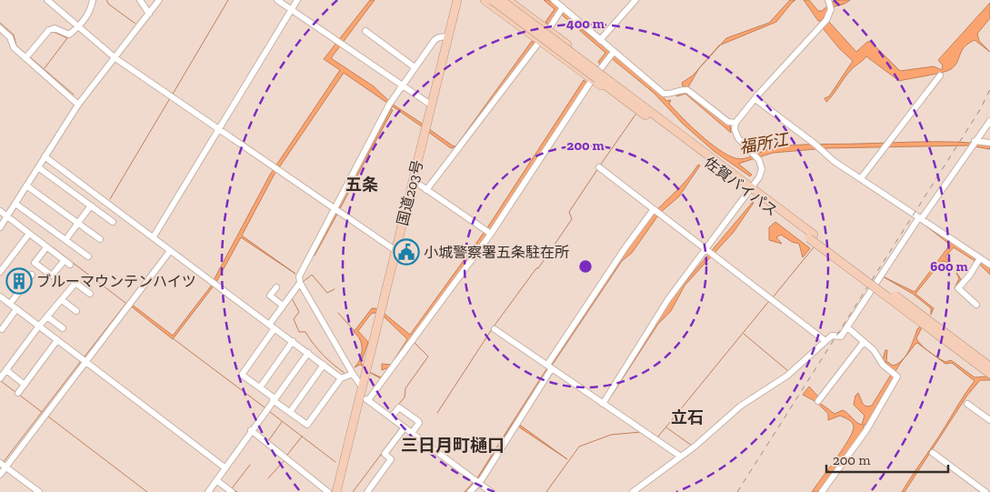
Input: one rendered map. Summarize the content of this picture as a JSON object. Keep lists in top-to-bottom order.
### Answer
{
  "streets": {
    "highway": ["佐賀バイパス", "国道203号"]
  },
  "districts": ["五条", "立石", "三日月町樋口"],
  "water": ["福所江"],
  "places": {
    "public building": ["小城警察署五条駐在所"],
    "building": ["ブルーマウンテンハイツ"]
  },
  "scale_bar": "200 m",
  "rings": ["400 m", "200 m", "600 m"]
}
